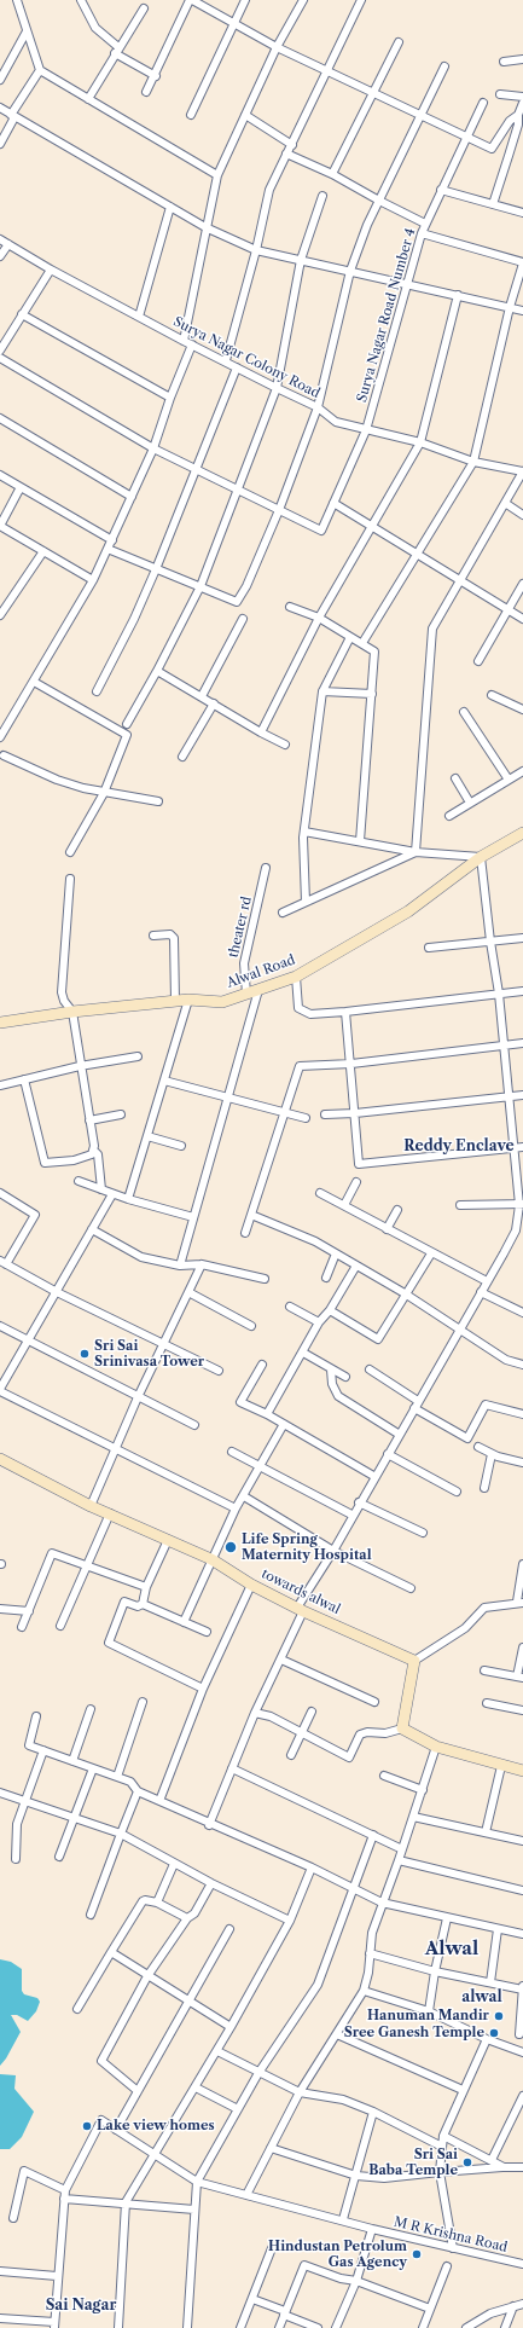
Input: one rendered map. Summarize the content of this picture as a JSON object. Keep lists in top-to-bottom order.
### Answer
{
  "streets": {
    "main road": ["Alwal Road", "towards alwal"],
    "street": [
      "Surya Nagar Road Number 4",
      "Surya Nagar Colony Road",
      "theater rd",
      "M R Krishna Road"
    ]
  },
  "crossings": [
    ["Surya Nagar Road Number 4", "Surya Nagar Colony Road"],
    ["theater rd", "Alwal Road"]
  ],
  "districts": [
    "Reddy Enclave",
    "Alwal",
    "alwal",
    "Sai Nagar"
  ],
  "places": [
    "Sri Sai Srinivasa Tower",
    "Life Spring Maternity Hospital",
    "Hanuman Mandir",
    "Sree Ganesh Temple",
    "Lake view homes",
    "Sri Sai Baba Temple",
    "Hindustan Petrolum Gas Agency"
  ]
}
